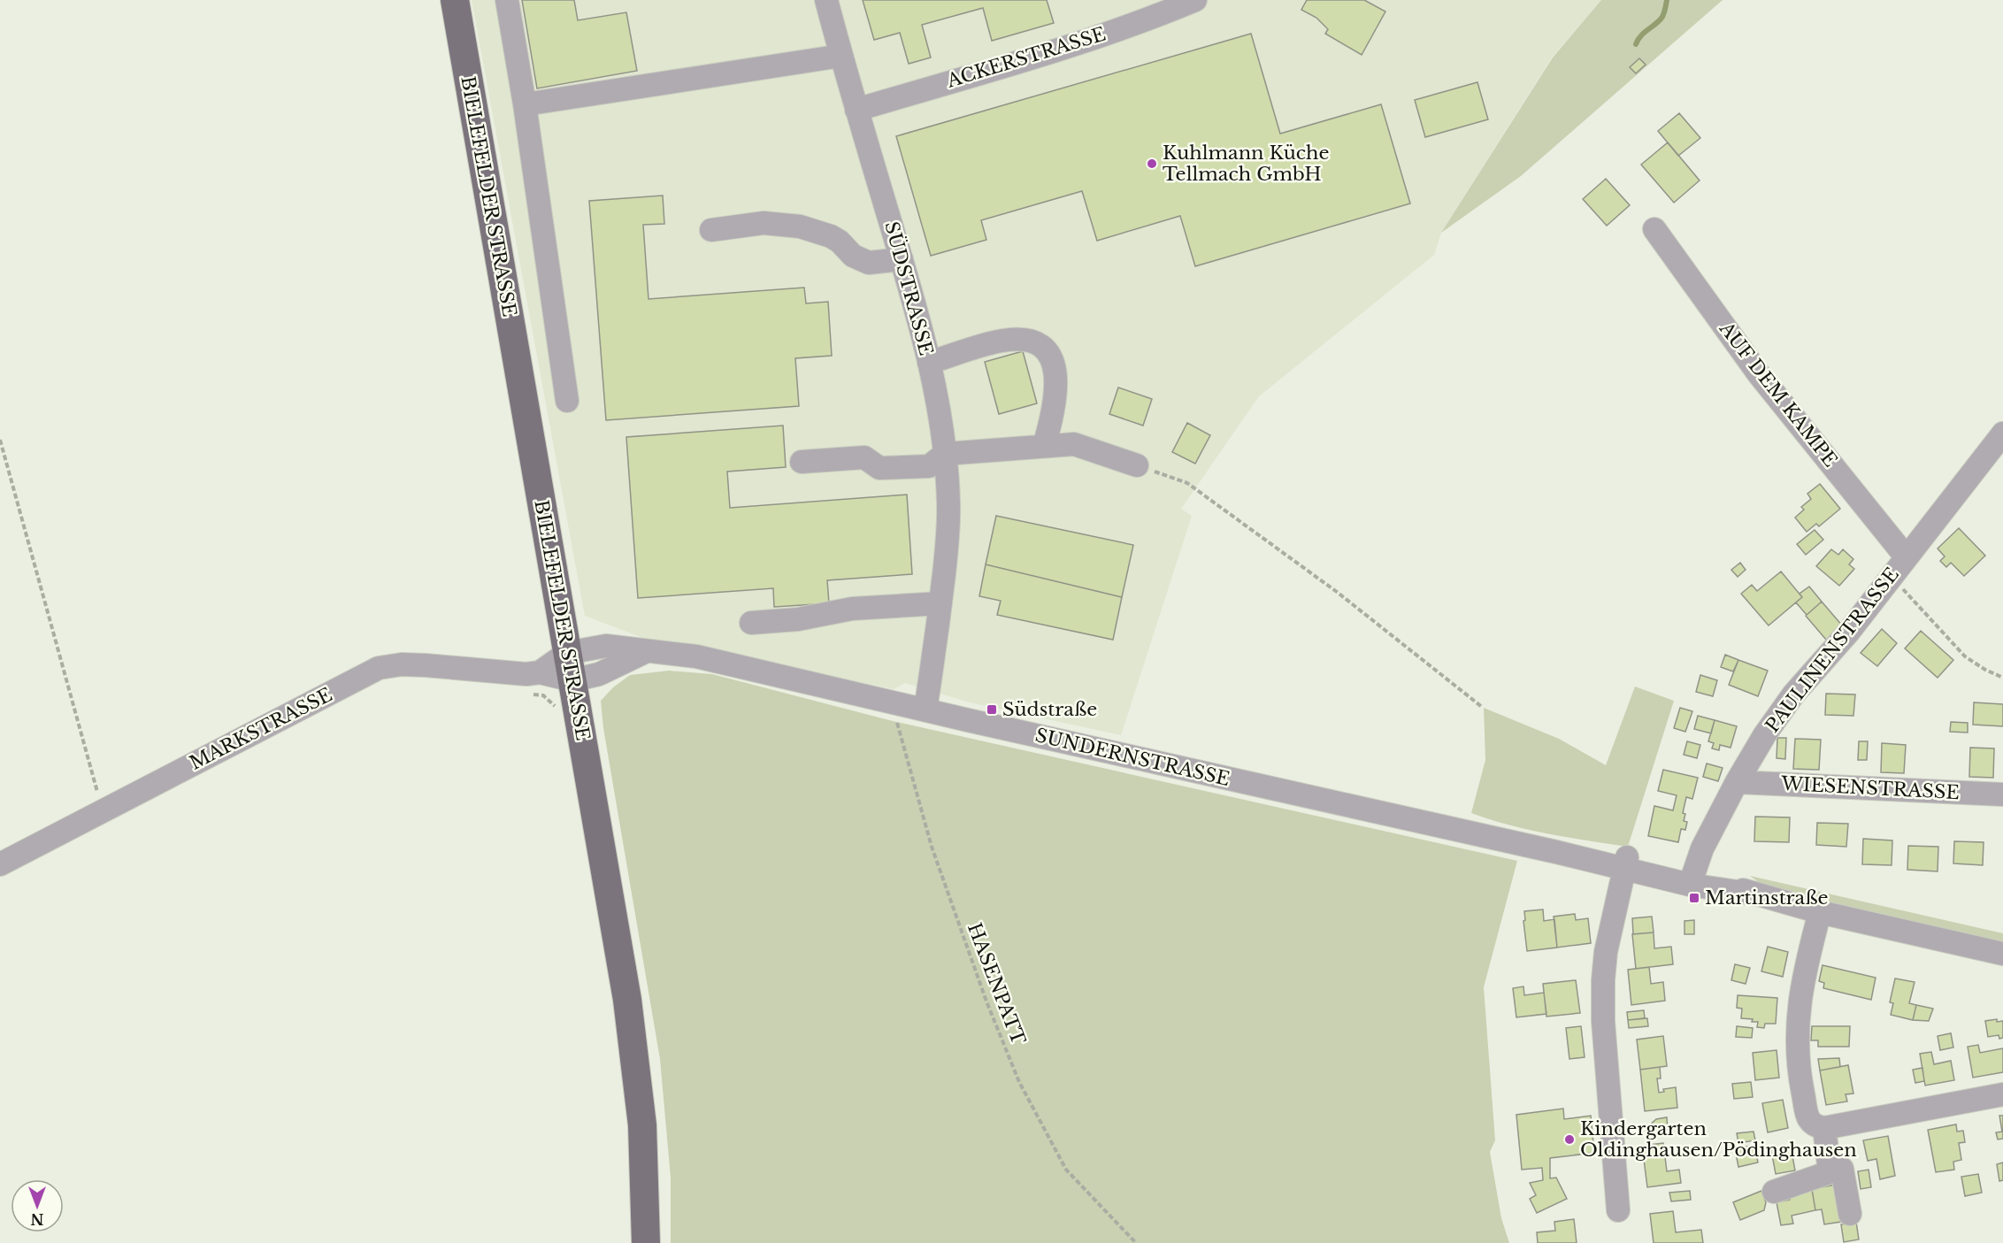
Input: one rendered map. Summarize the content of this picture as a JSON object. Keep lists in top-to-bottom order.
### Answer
{
  "streets": {
    "main road": ["BIELEFELDER STRASSE"],
    "street": [
      "ACKERSTRASSE",
      "SÜDSTRASSE",
      "AUF DEM KAMPE",
      "PAULINENSTRASSE",
      "MARKSTRASSE",
      "SUNDERNSTRASSE",
      "WIESENSTRASSE"
    ],
    "path": ["HASENPATT"]
  },
  "crossings": [
    ["ACKERSTRASSE", "SÜDSTRASSE"],
    ["BIELEFELDER STRASSE", "MARKSTRASSE"],
    ["BIELEFELDER STRASSE", "SUNDERNSTRASSE"],
    ["SÜDSTRASSE", "SUNDERNSTRASSE"],
    ["AUF DEM KAMPE", "PAULINENSTRASSE"],
    ["PAULINENSTRASSE", "SUNDERNSTRASSE"],
    ["PAULINENSTRASSE", "WIESENSTRASSE"],
    ["SUNDERNSTRASSE", "HASENPATT"]
  ],
  "places": {
    "other": ["Kuhlmann Küche Tellmach GmbH", "Kindergarten Oldinghausen/Pödinghausen"],
    "transit": ["Südstraße", "Martinstraße"]
  },
  "north": "bottom"
}
